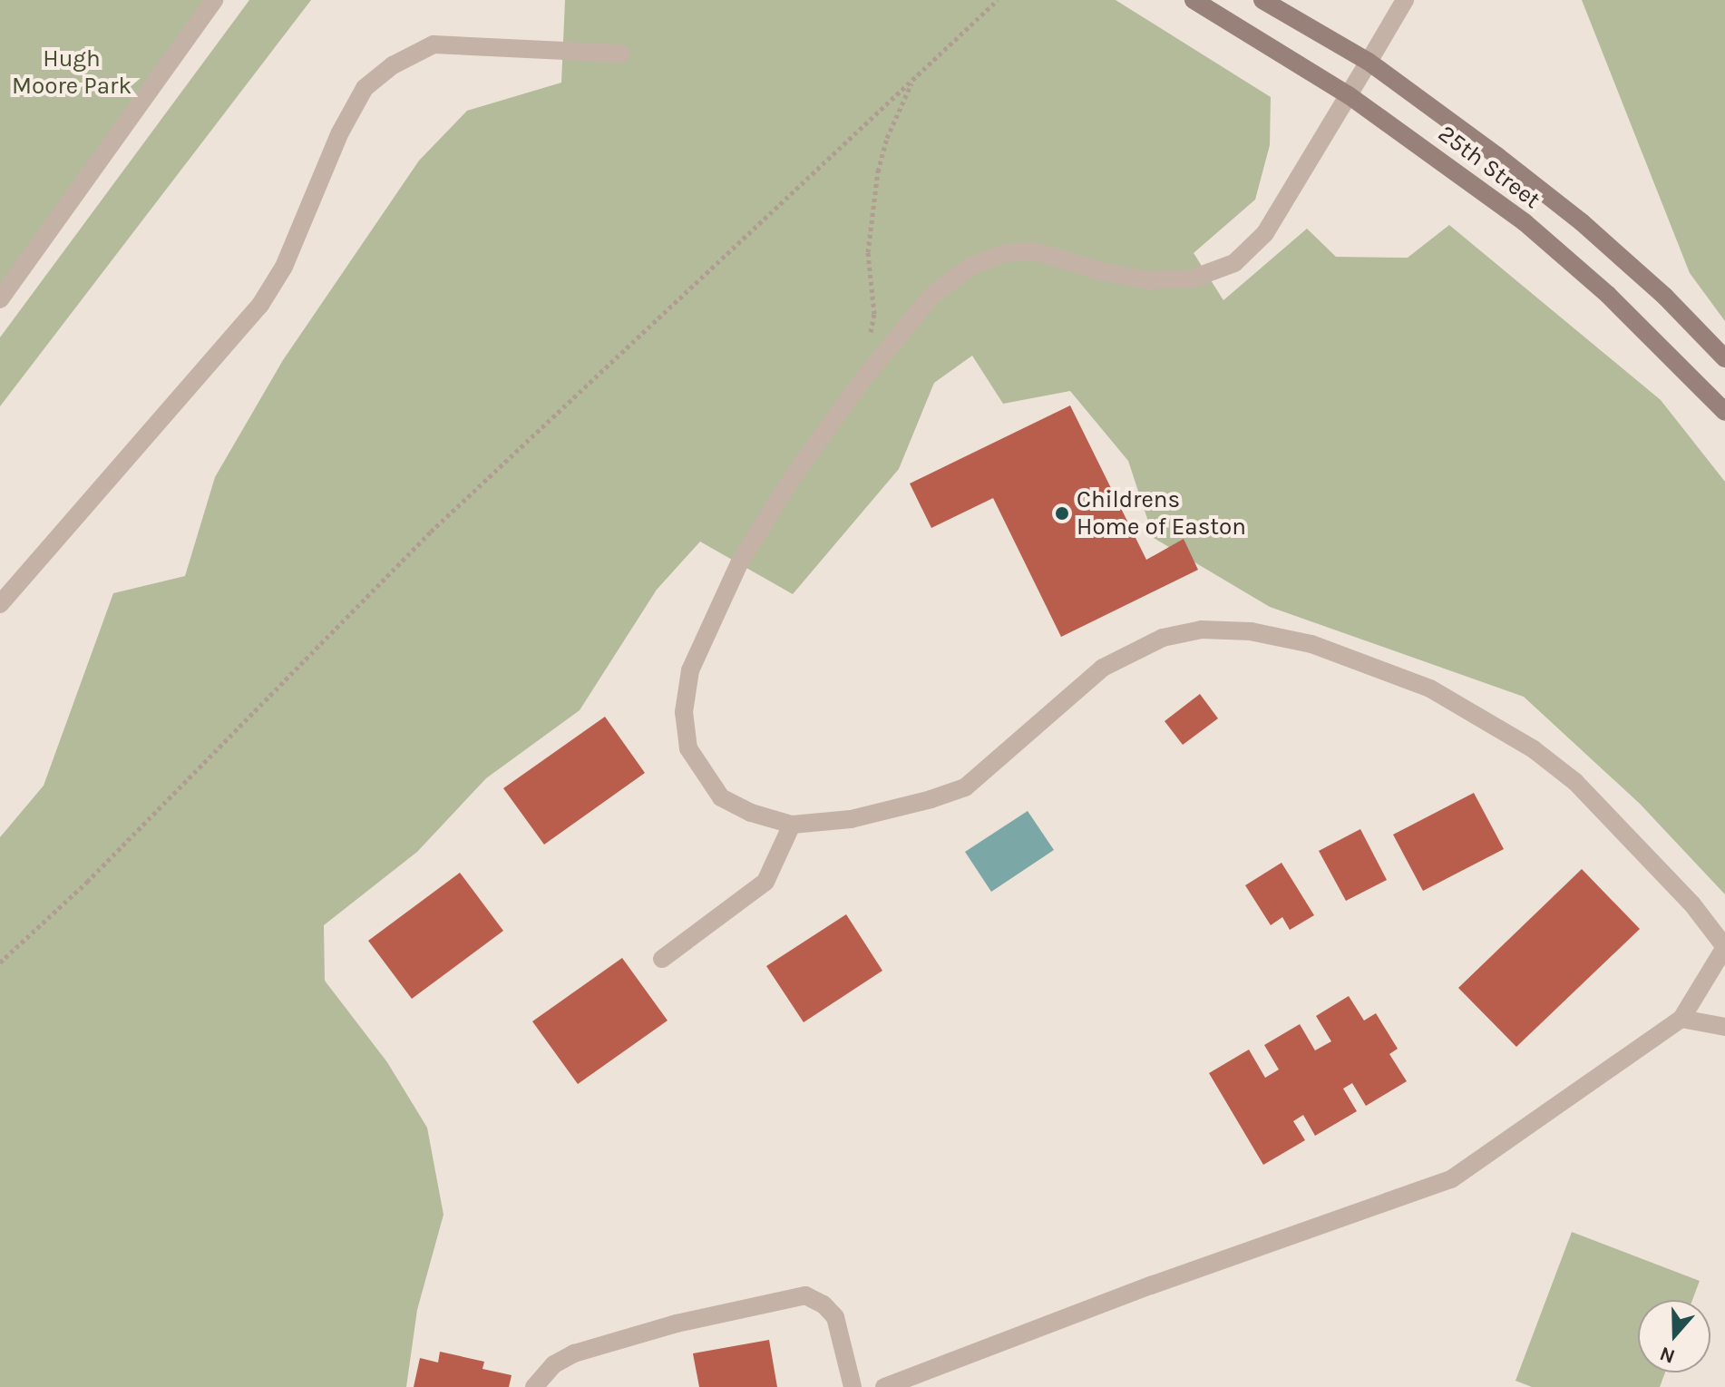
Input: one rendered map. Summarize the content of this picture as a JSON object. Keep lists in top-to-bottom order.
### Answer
{
  "streets": {
    "main road": ["25th Street"]
  },
  "parks": ["Hugh Moore Park"],
  "places": ["Childrens Home of Easton"],
  "north": "bottom"
}
